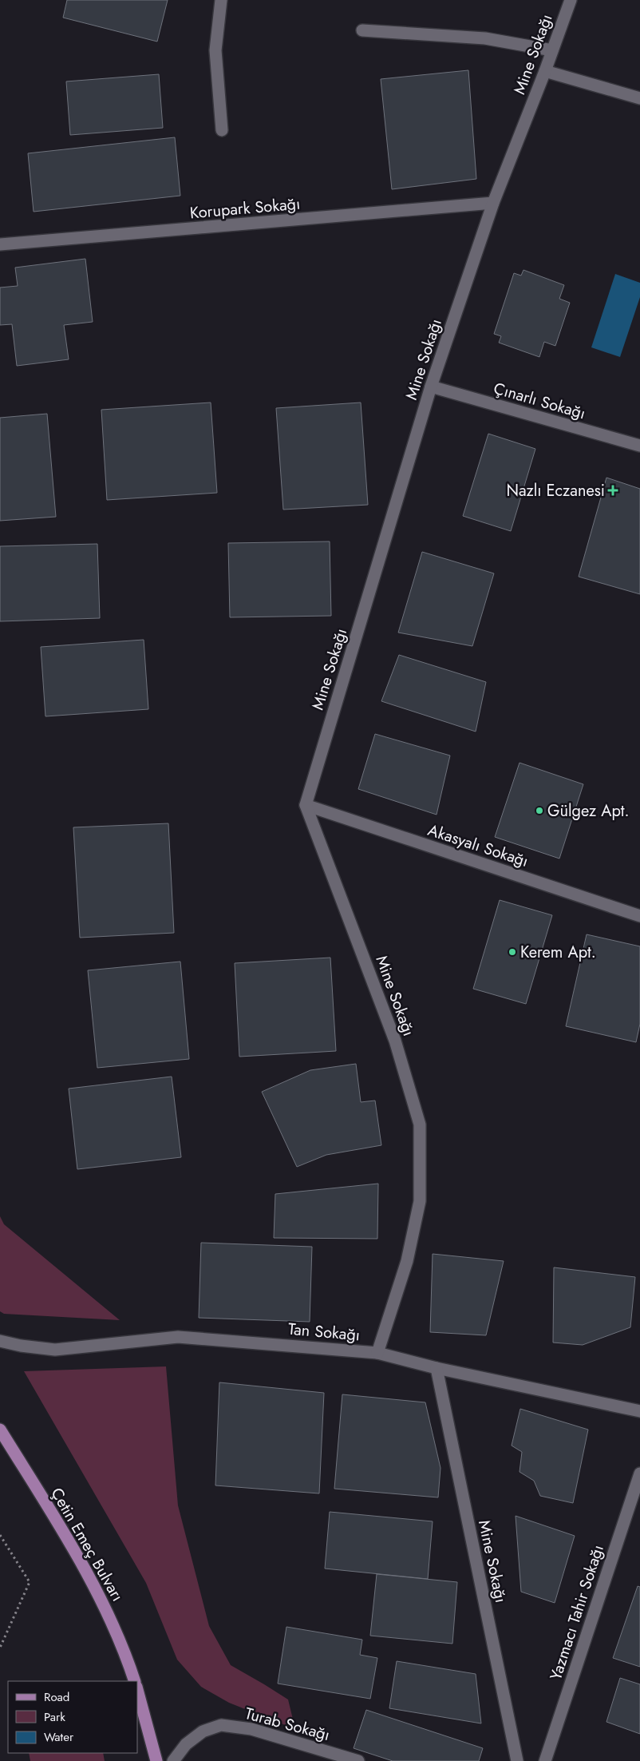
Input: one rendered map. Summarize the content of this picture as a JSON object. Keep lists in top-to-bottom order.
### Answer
{
  "streets": {
    "main road": ["Çetin Emeç Bulvarı"],
    "street": [
      "Mine Sokağı",
      "Korupark Sokağı",
      "Çınarlı Sokağı",
      "Akasyalı Sokağı",
      "Tan Sokağı",
      "Yazmacı Tahir Sokağı",
      "Turab Sokağı"
    ]
  },
  "crossings": [
    ["Mine Sokağı", "Korupark Sokağı"],
    ["Mine Sokağı", "Çınarlı Sokağı"],
    ["Mine Sokağı", "Akasyalı Sokağı"],
    ["Mine Sokağı", "Tan Sokağı"]
  ],
  "places": {
    "health": ["Nazlı Eczanesi"],
    "other": ["Gülgez Apt.", "Kerem Apt."]
  },
  "legend": ["Road", "Park", "Water"]
}
